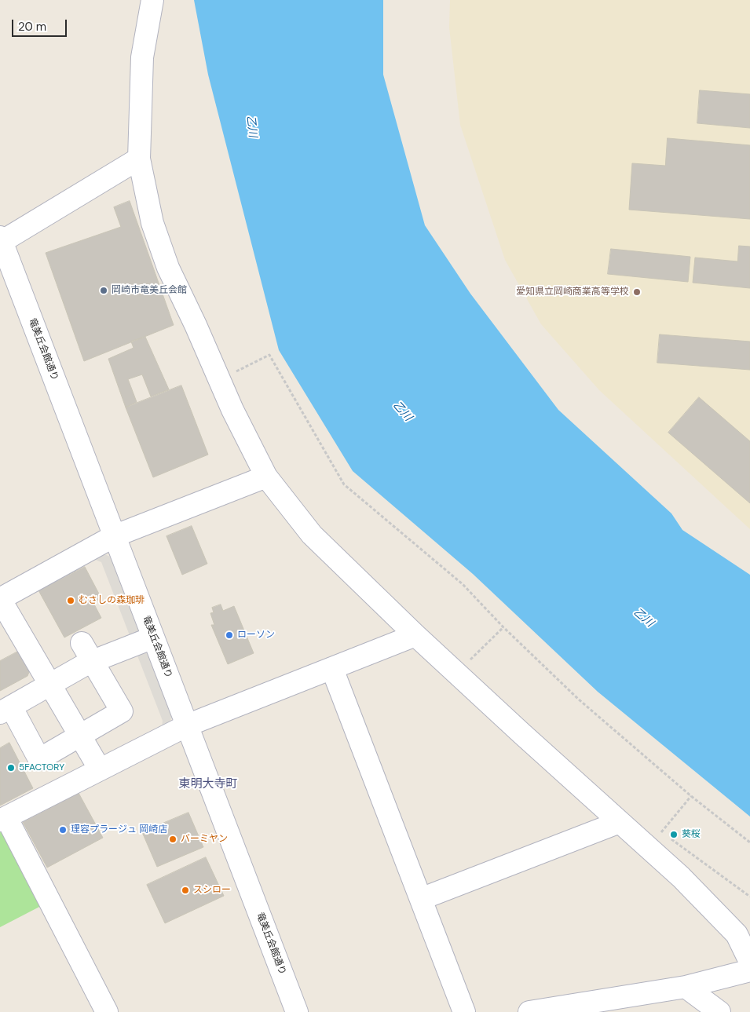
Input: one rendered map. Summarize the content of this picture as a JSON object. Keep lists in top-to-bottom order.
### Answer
{
  "streets": {
    "street": ["竜美丘会館通り"]
  },
  "districts": ["東明大寺町"],
  "water": ["乙川"],
  "places": [
    "岡崎市竜美丘会館",
    "愛知県立岡崎商業高等学校",
    "むさしの森珈琲",
    "ローソン",
    "5FACTORY",
    "理容プラージュ 岡崎店",
    "葵桜",
    "バーミヤン",
    "スシロー"
  ],
  "scale_bar": "20 m"
}
